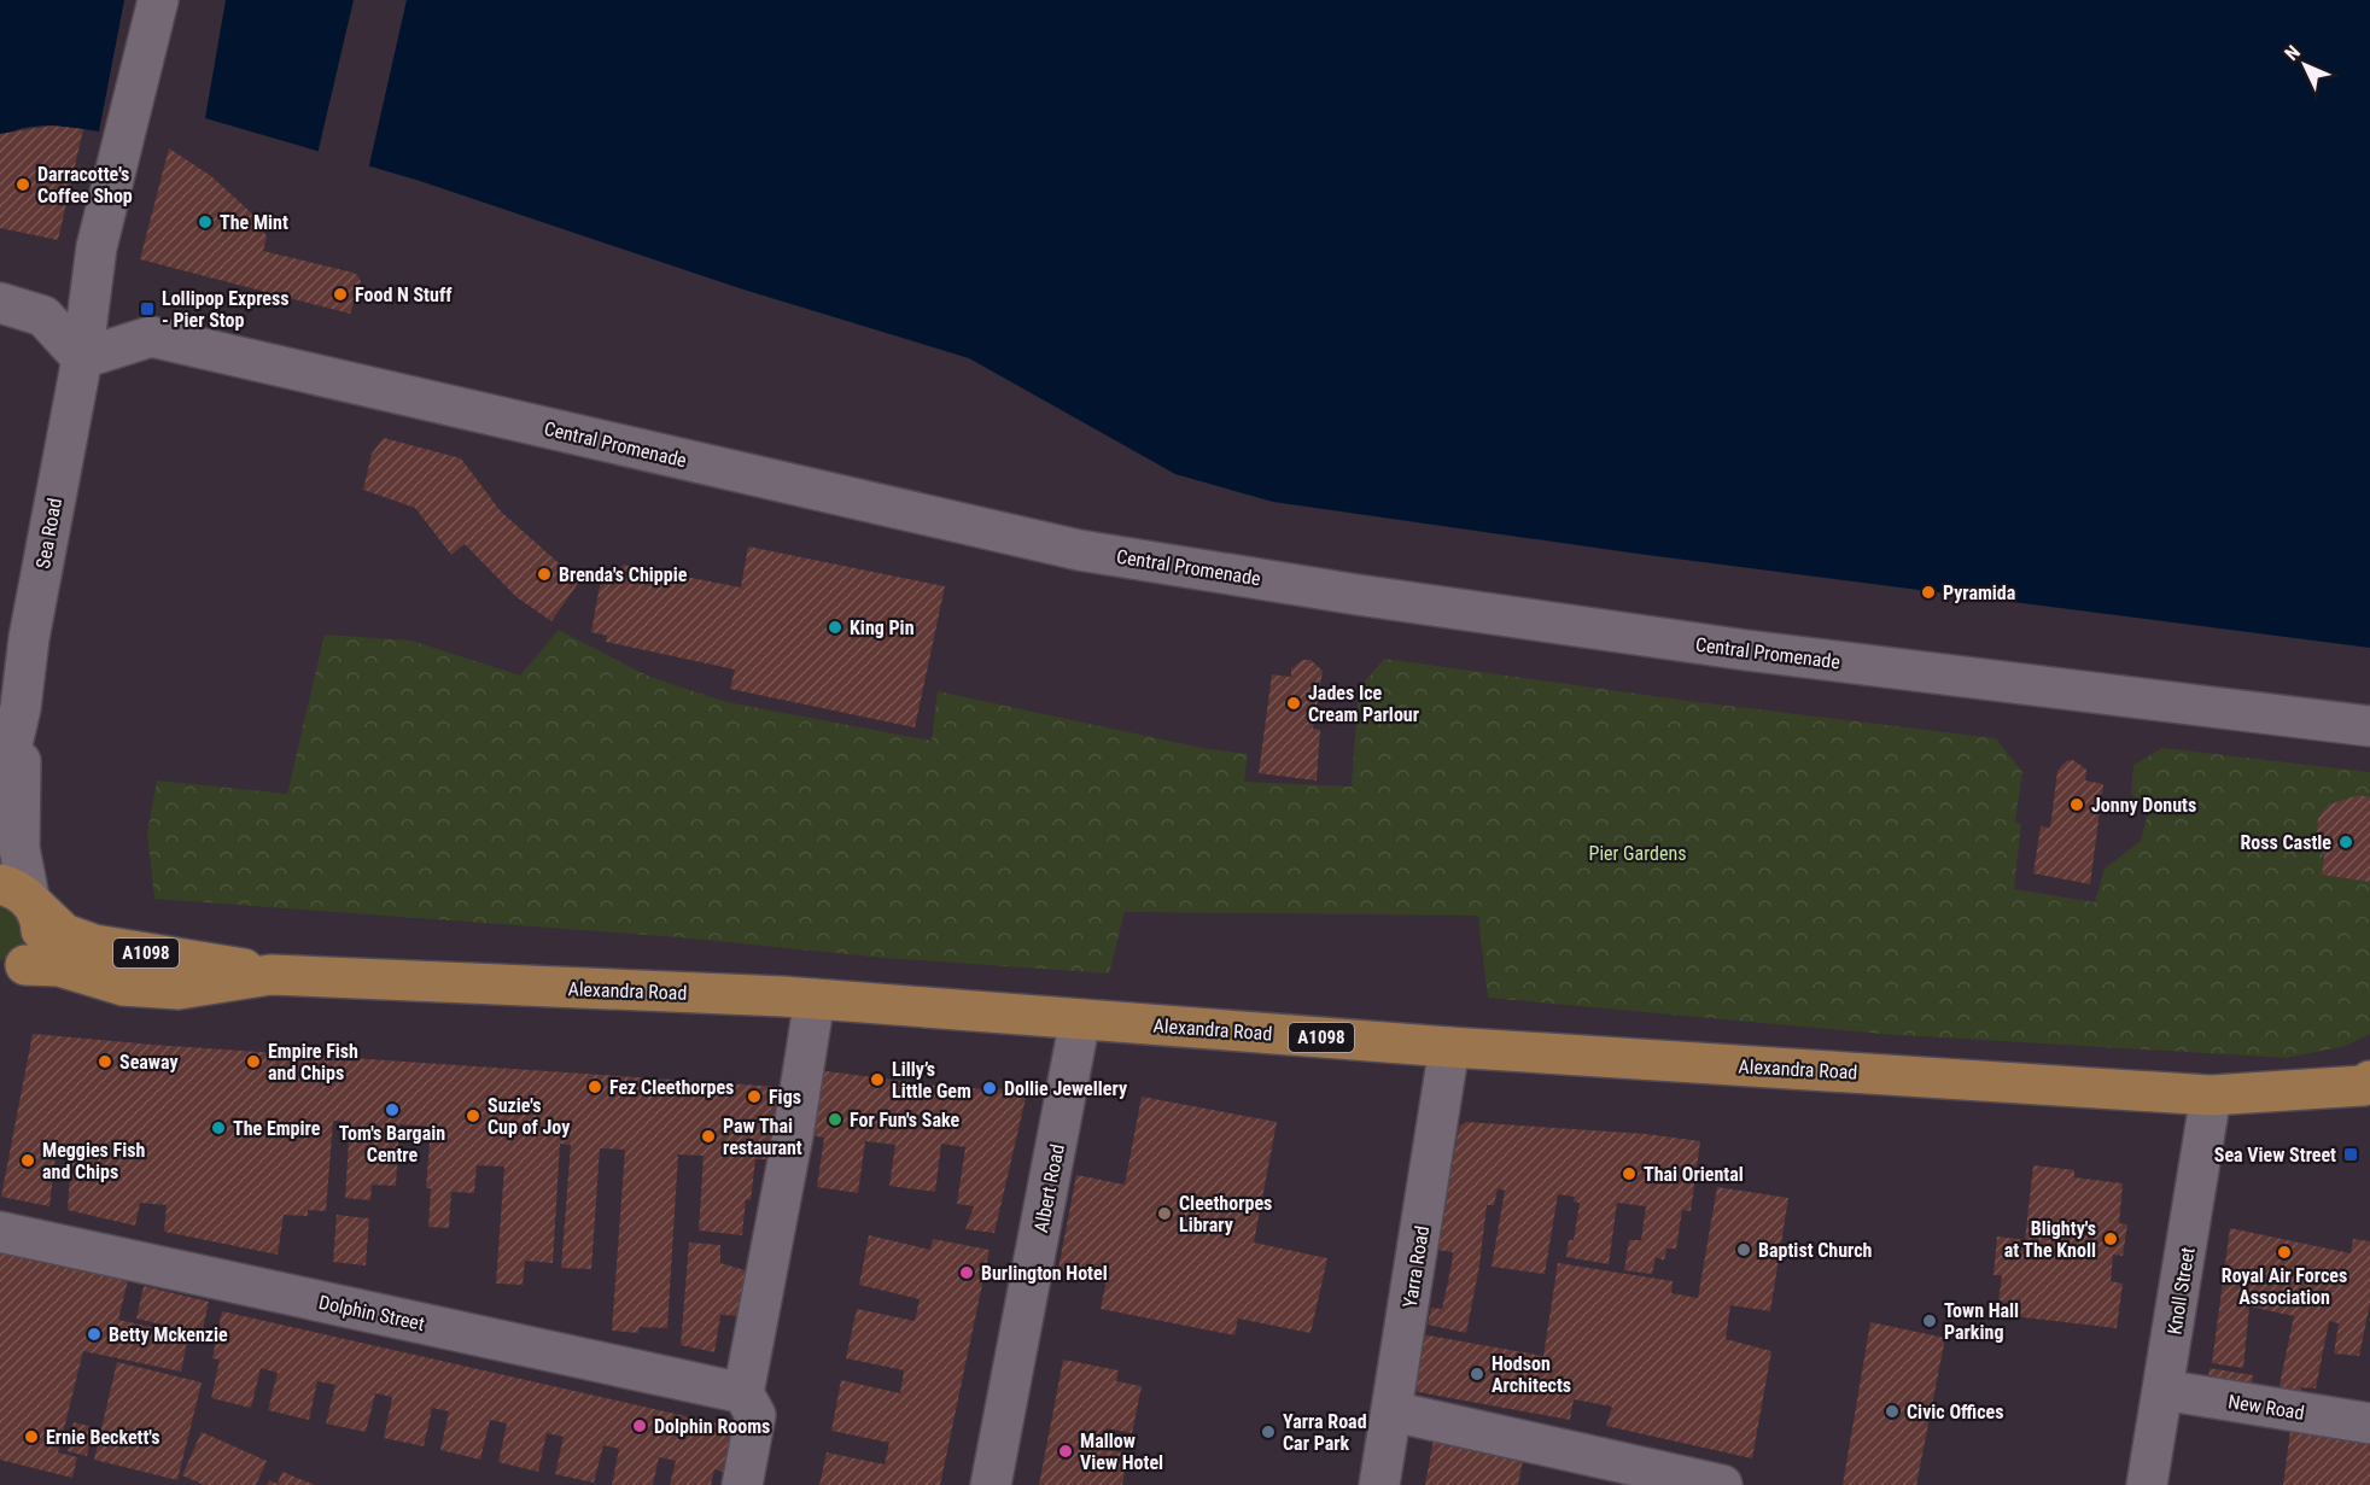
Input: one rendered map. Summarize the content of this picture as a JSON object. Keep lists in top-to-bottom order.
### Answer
{
  "streets": {
    "main road": ["A1098", "Alexandra Road"],
    "street": [
      "Central Promenade",
      "Sea Road",
      "Albert Road",
      "Yarra Road",
      "Knoll Street",
      "Dolphin Street",
      "New Road"
    ]
  },
  "crossings": [
    ["Central Promenade", "Sea Road"],
    ["Sea Road", "Alexandra Road"],
    ["Alexandra Road", "Albert Road"],
    ["Alexandra Road", "Yarra Road"],
    ["Alexandra Road", "Knoll Street"],
    ["Knoll Street", "New Road"]
  ],
  "parks": ["Pier Gardens"],
  "places": {
    "other": [
      "Darracotte's Coffee Shop",
      "The Mint",
      "Food N Stuff",
      "Brenda's Chippie",
      "Pyramida",
      "King Pin",
      "Jades Ice Cream Parlour",
      "Jonny Donuts",
      "Ross Castle",
      "Seaway",
      "Empire Fish and Chips",
      "Lilly’s Little Gem",
      "Fez Cleethorpes",
      "Dollie Jewellery",
      "Figs",
      "Tom's Bargain Centre",
      "Suzie's Cup of Joy",
      "For Fun's Sake",
      "The Empire",
      "Paw Thai restaurant",
      "Meggies Fish and Chips",
      "Thai Oriental",
      "Cleethorpes Library",
      "Blighty's at The Knoll",
      "Baptist Church",
      "Royal Air Forces Association",
      "Burlington Hotel",
      "Town Hall Parking",
      "Betty Mckenzie",
      "Hodson Architects",
      "Civic Offices",
      "Dolphin Rooms",
      "Yarra Road Car Park",
      "Ernie Beckett's",
      "Mallow View Hotel"
    ],
    "transit": ["Lollipop Express - Pier Stop", "Sea View Street"]
  },
  "north": "top left"
}
